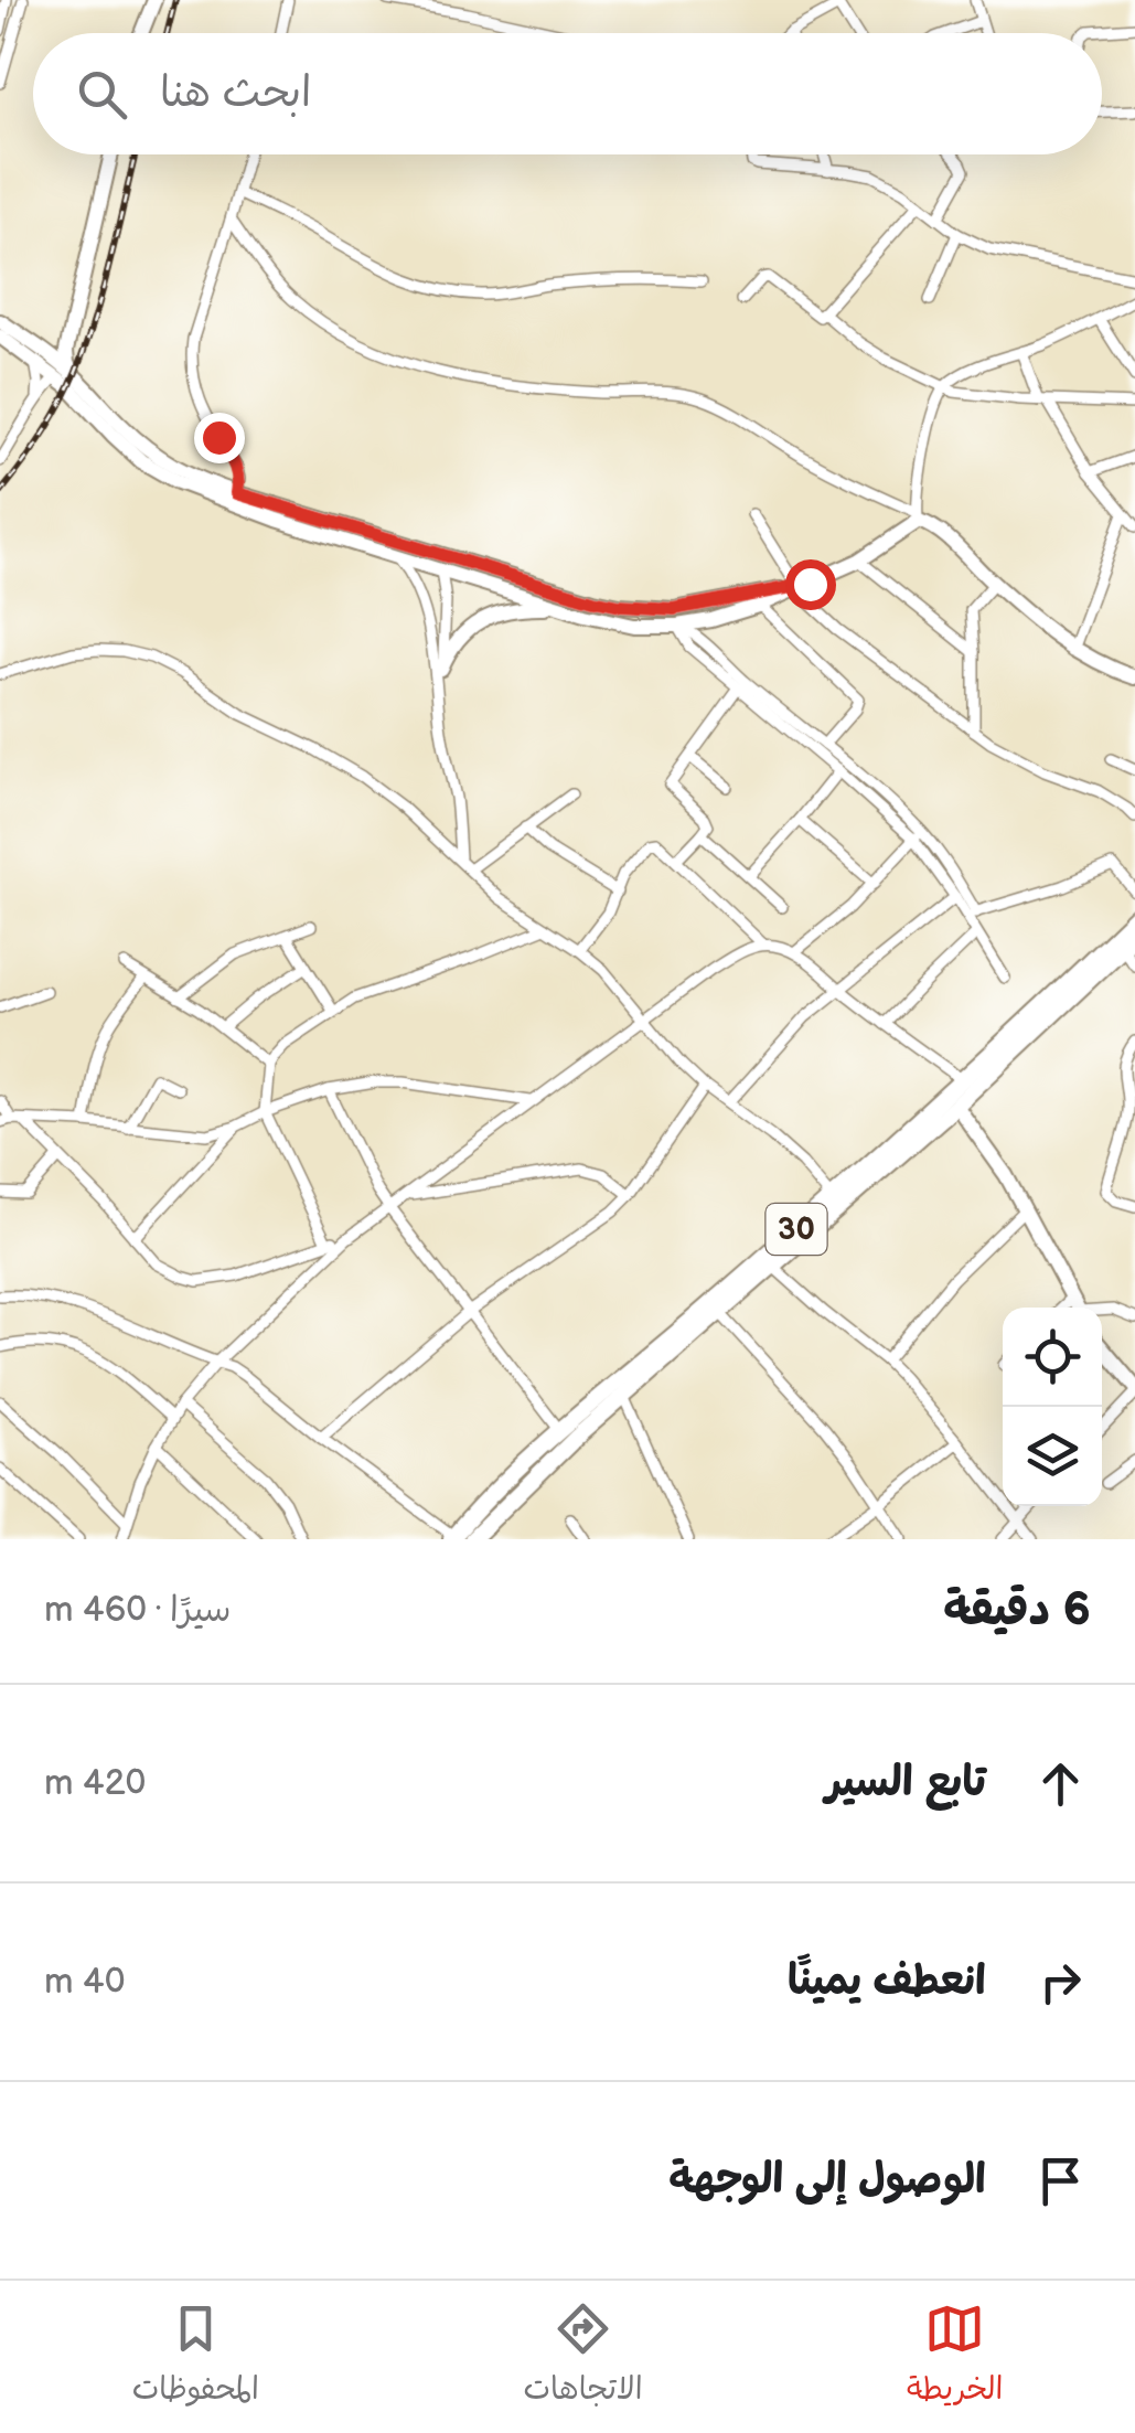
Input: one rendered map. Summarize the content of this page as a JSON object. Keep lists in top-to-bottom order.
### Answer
{
  "streets": {
    "main road": ["30"]
  },
  "page": {
    "search": "ابحث هنا",
    "heading": ["6 دقيقة", "سيرًا · 460 m"],
    "list": [
      ["تابع السير", "420 m"],
      ["انعطف يمينًا", "40 m"],
      "الوصول إلى الوجهة"
    ],
    "nav": ["الخريطة", "الاتجاهات", "المحفوظات"]
  }
}
